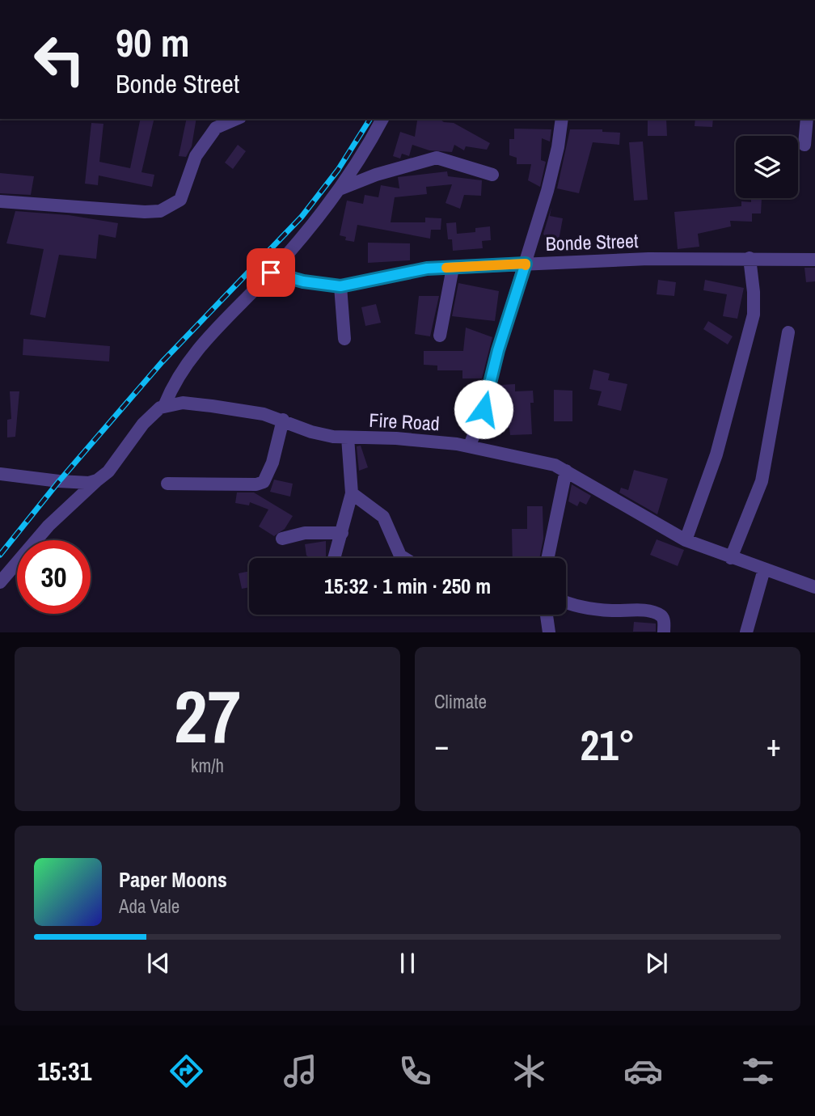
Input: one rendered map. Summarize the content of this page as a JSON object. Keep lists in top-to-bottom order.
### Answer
{
  "streets": {
    "street": ["Bonde Street", "Fire Road"]
  },
  "page": {
    "turn": ["90 m", "Bonde Street"],
    "limit": "30",
    "trip": "15:32 · 1 min · 250 m",
    "tile": [
      ["27", "km/h"],
      "Climate"
    ],
    "heat": ["−", "21°", "+"],
    "song": ["Paper Moons", "Ada Vale"],
    "tabs": "15:31"
  }
}
